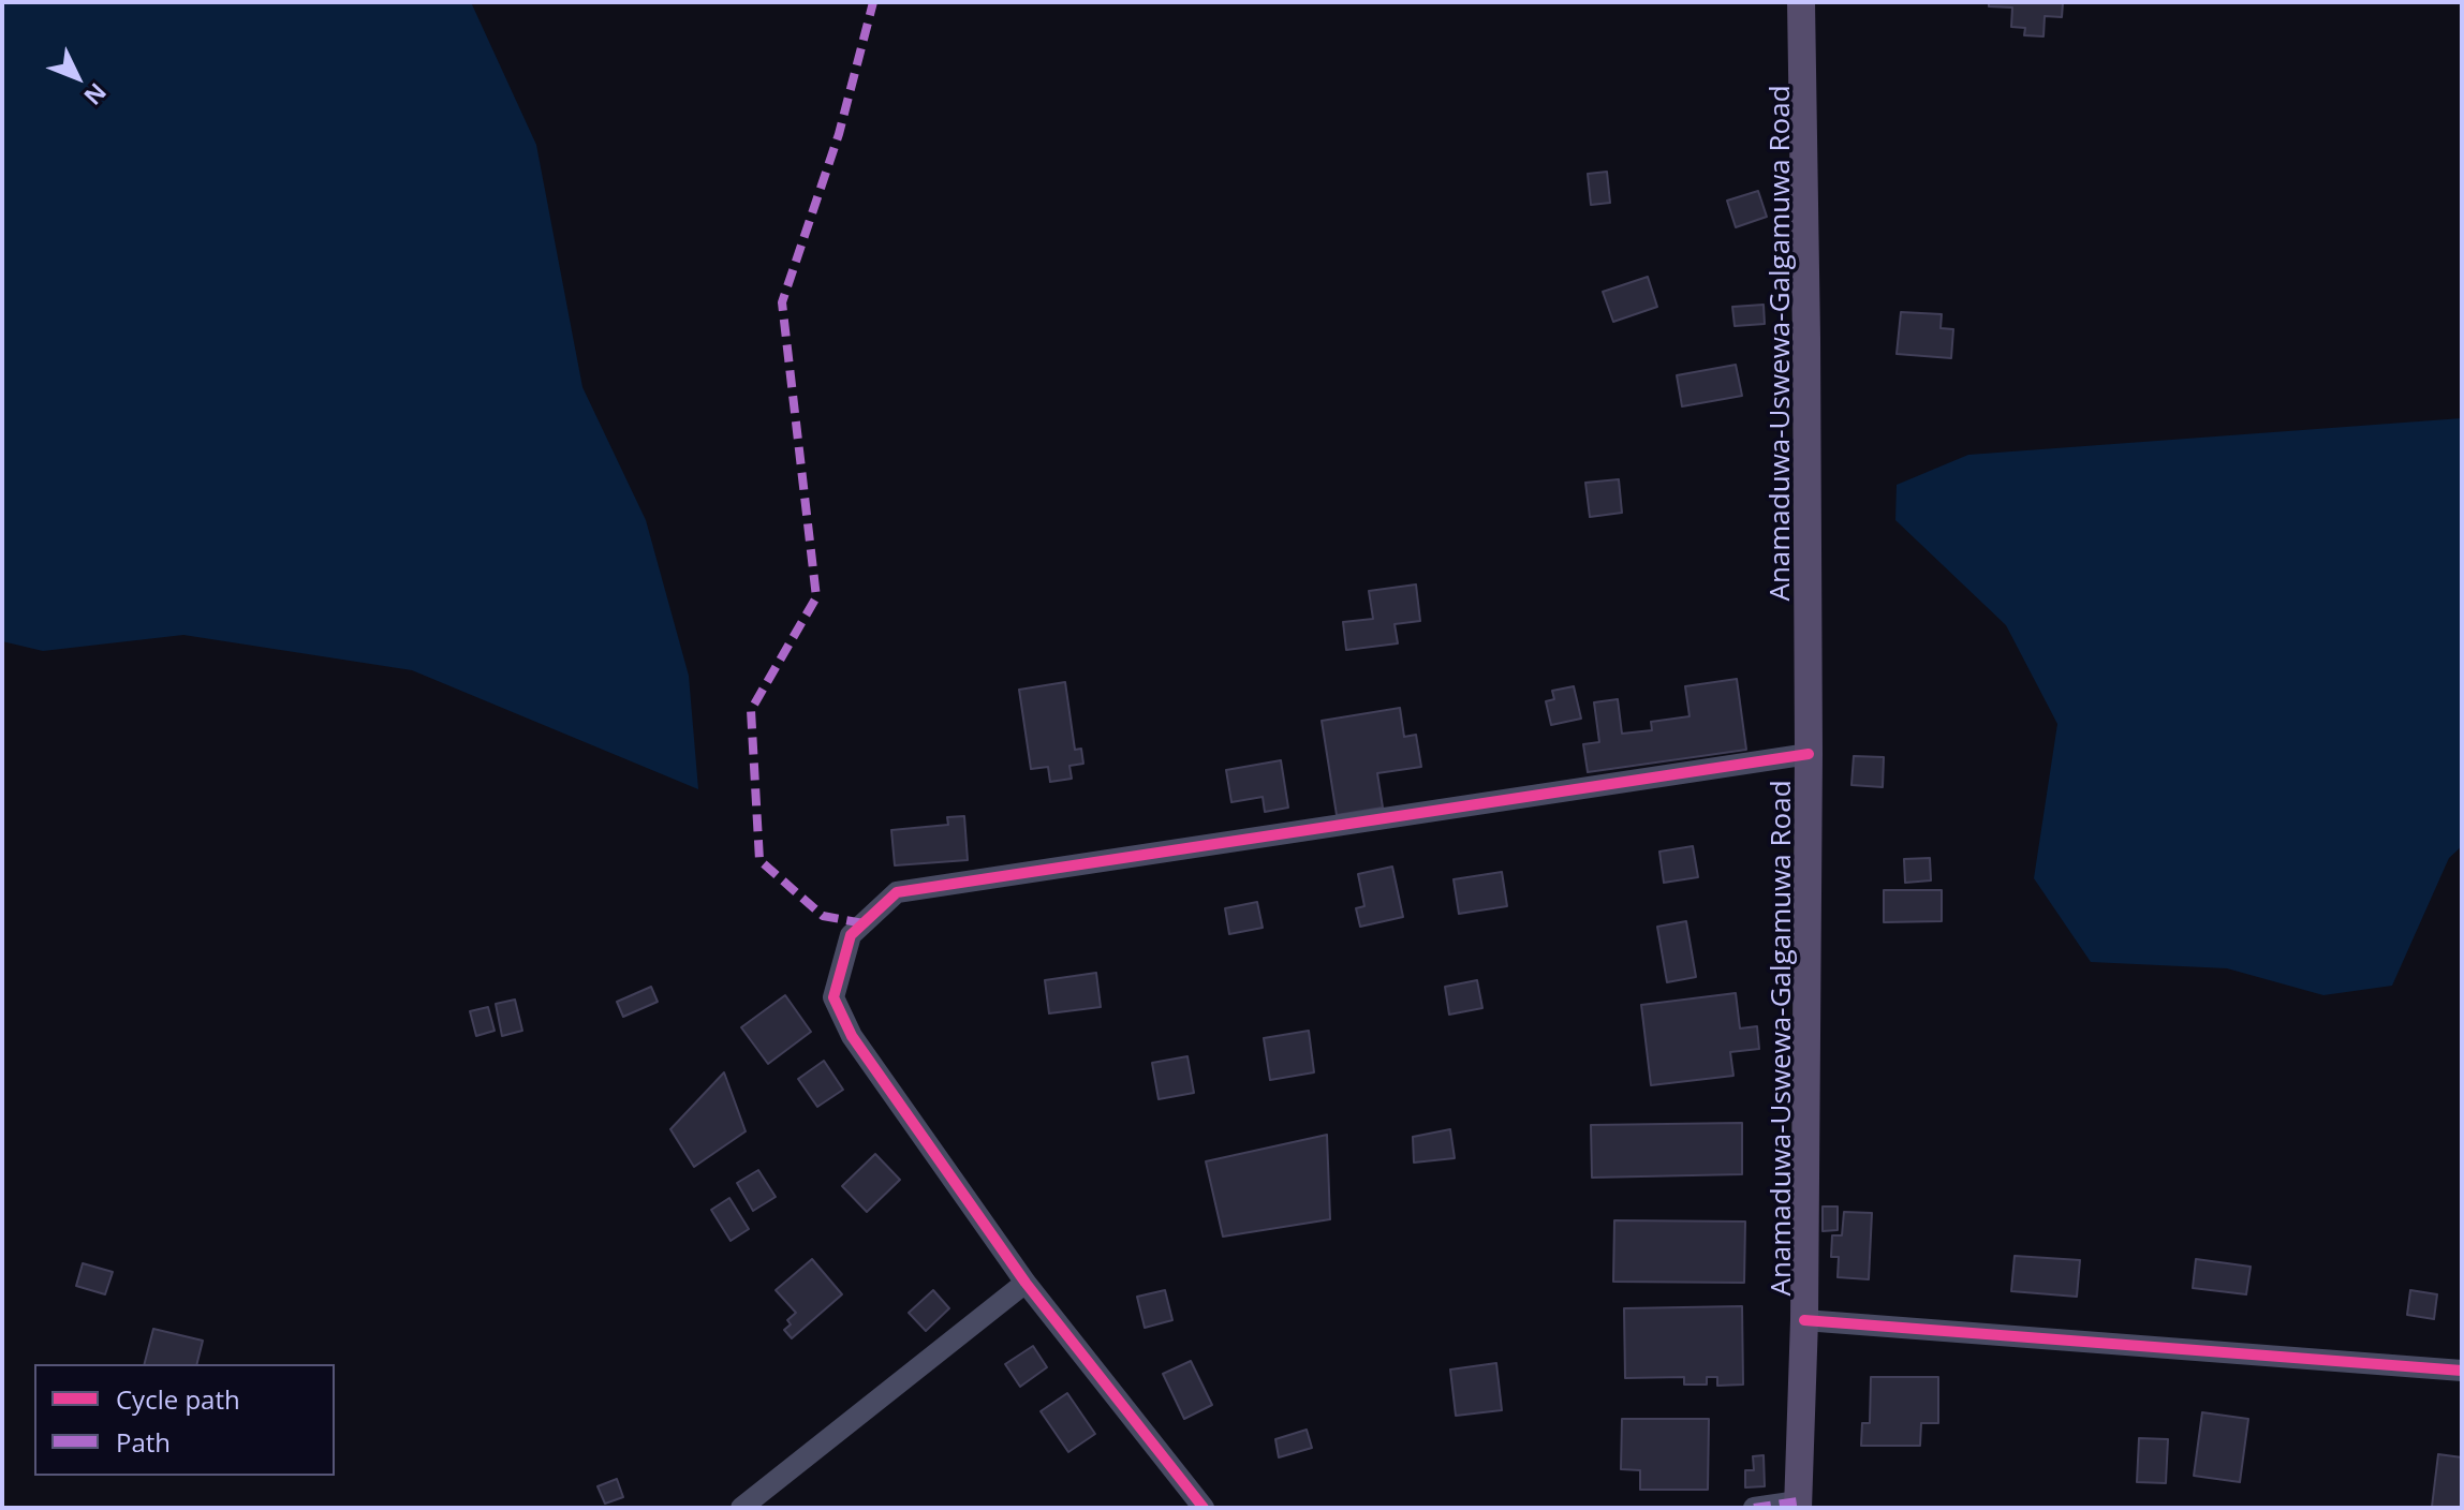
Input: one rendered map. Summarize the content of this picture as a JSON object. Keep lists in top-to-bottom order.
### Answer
{
  "streets": {
    "main road": ["Anamaduwa-Uswewa-Galgamuwa Road"]
  },
  "legend": ["Cycle path", "Path"],
  "north": "bottom right"
}
